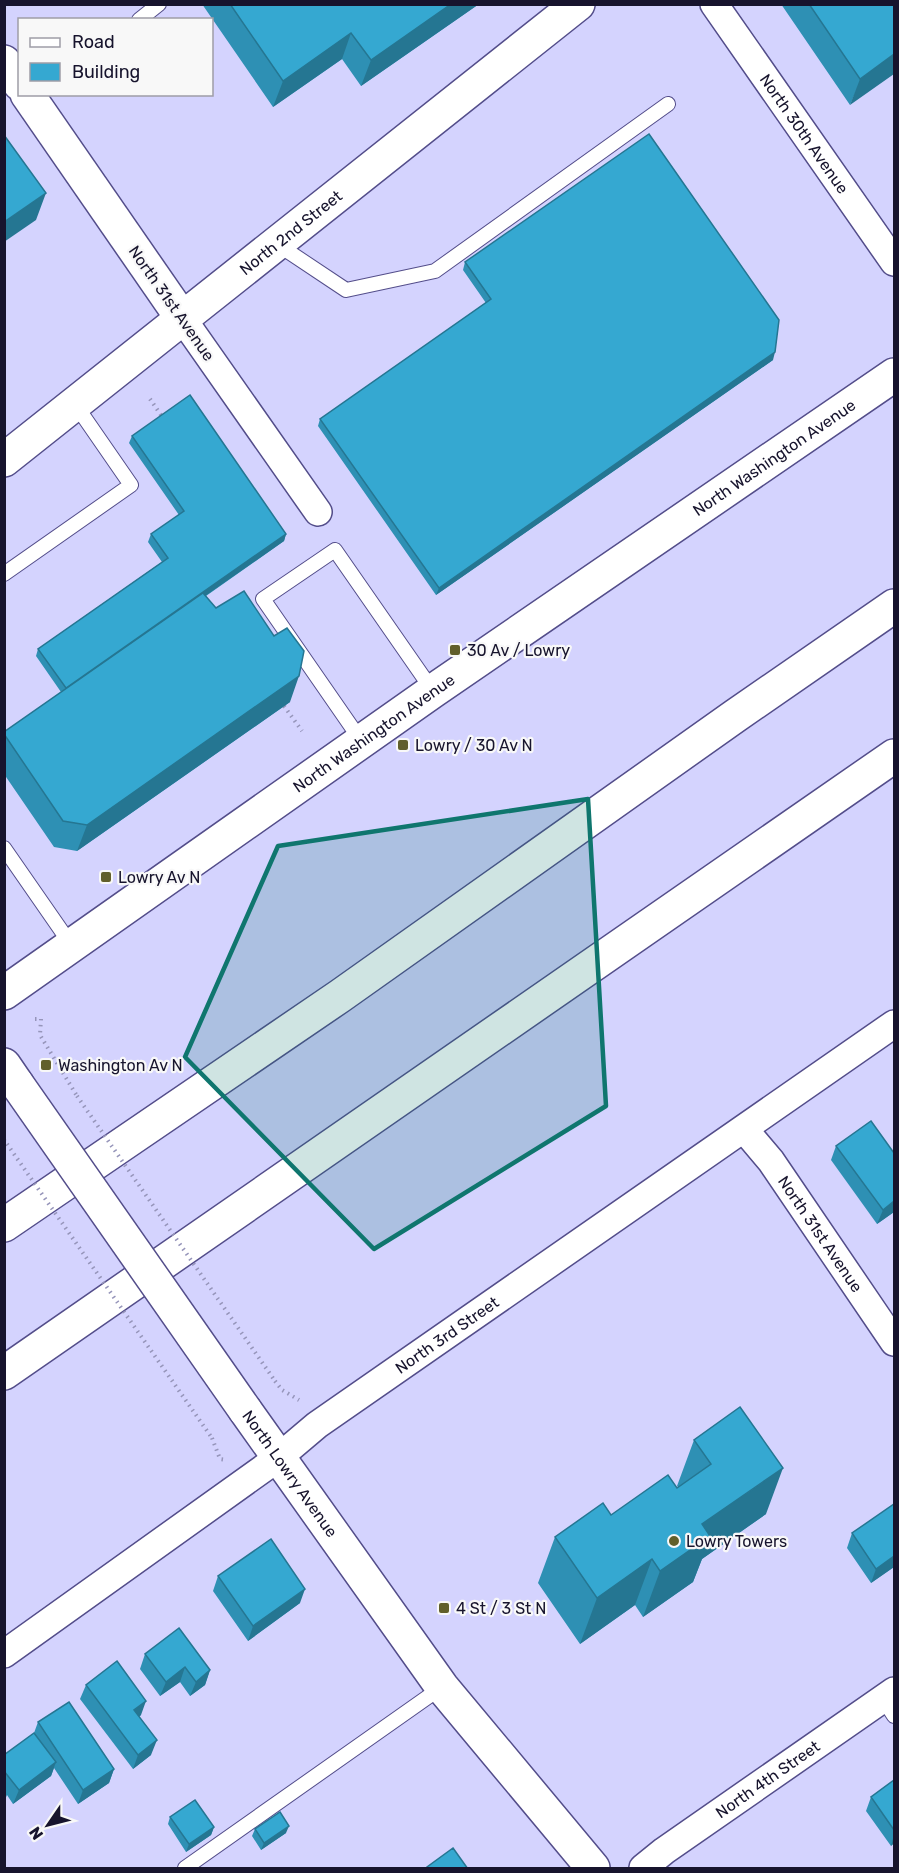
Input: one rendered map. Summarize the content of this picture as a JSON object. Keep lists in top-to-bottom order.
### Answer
{
  "streets": {
    "main road": [
      "North 2nd Street",
      "North 31st Avenue",
      "North Washington Avenue",
      "North Lowry Avenue"
    ],
    "street": ["North 30th Avenue", "North 3rd Street", "North 4th Street"]
  },
  "crossings": [
    ["North 2nd Street", "North 31st Avenue"],
    ["North 31st Avenue", "North 3rd Street"],
    ["North 3rd Street", "North Lowry Avenue"]
  ],
  "places": {
    "transit": [
      "30 Av / Lowry",
      "Lowry / 30 Av N",
      "Lowry Av N",
      "Washington Av N",
      "4 St / 3 St N"
    ],
    "other": ["Lowry Towers"]
  },
  "legend": ["Road", "Building"],
  "north": "bottom left"
}
